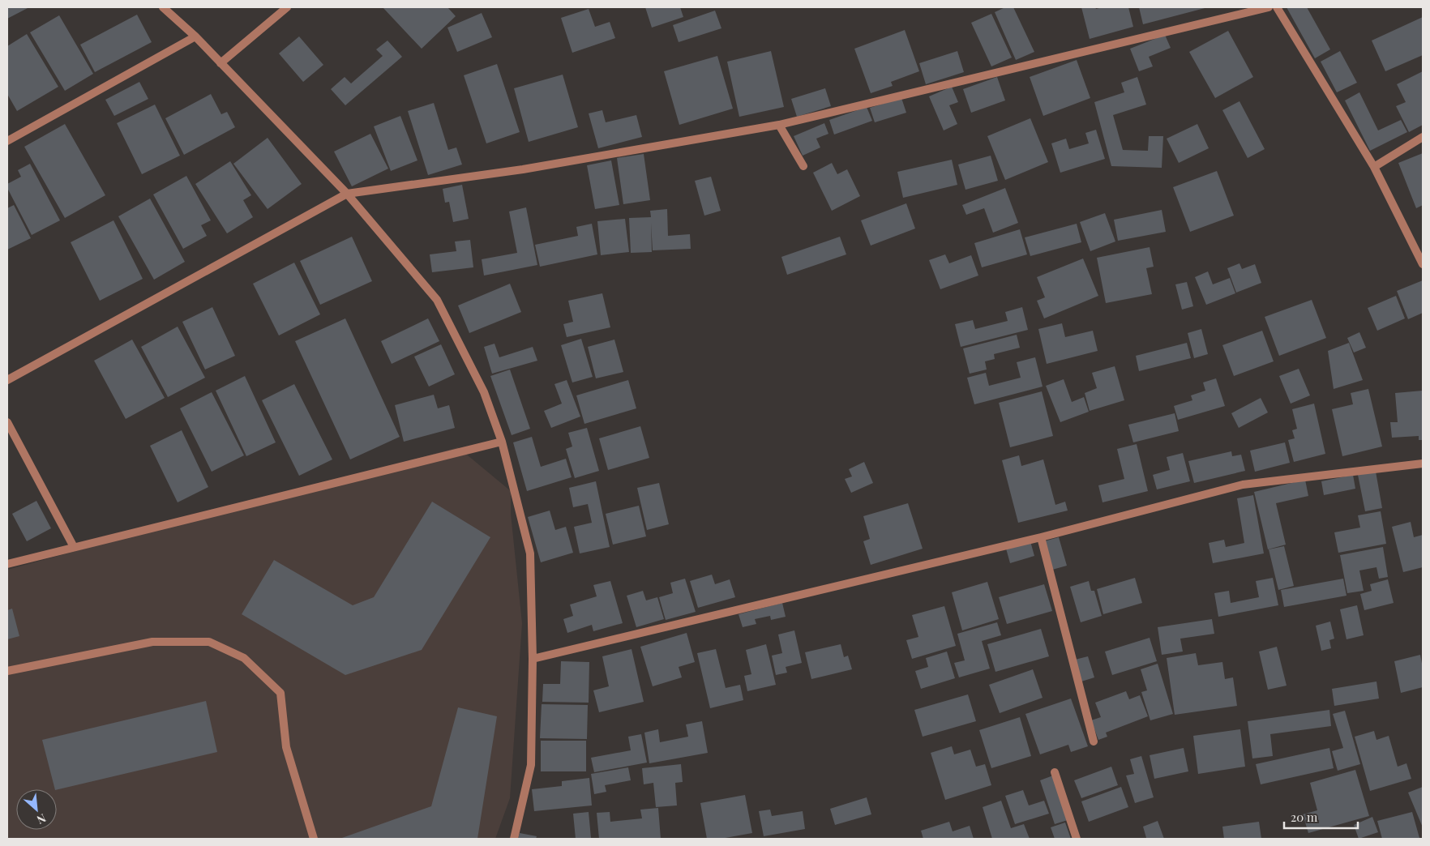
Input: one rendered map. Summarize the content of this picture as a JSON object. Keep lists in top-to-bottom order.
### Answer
{
  "scale_bar": "20 m",
  "north": "bottom right"
}
